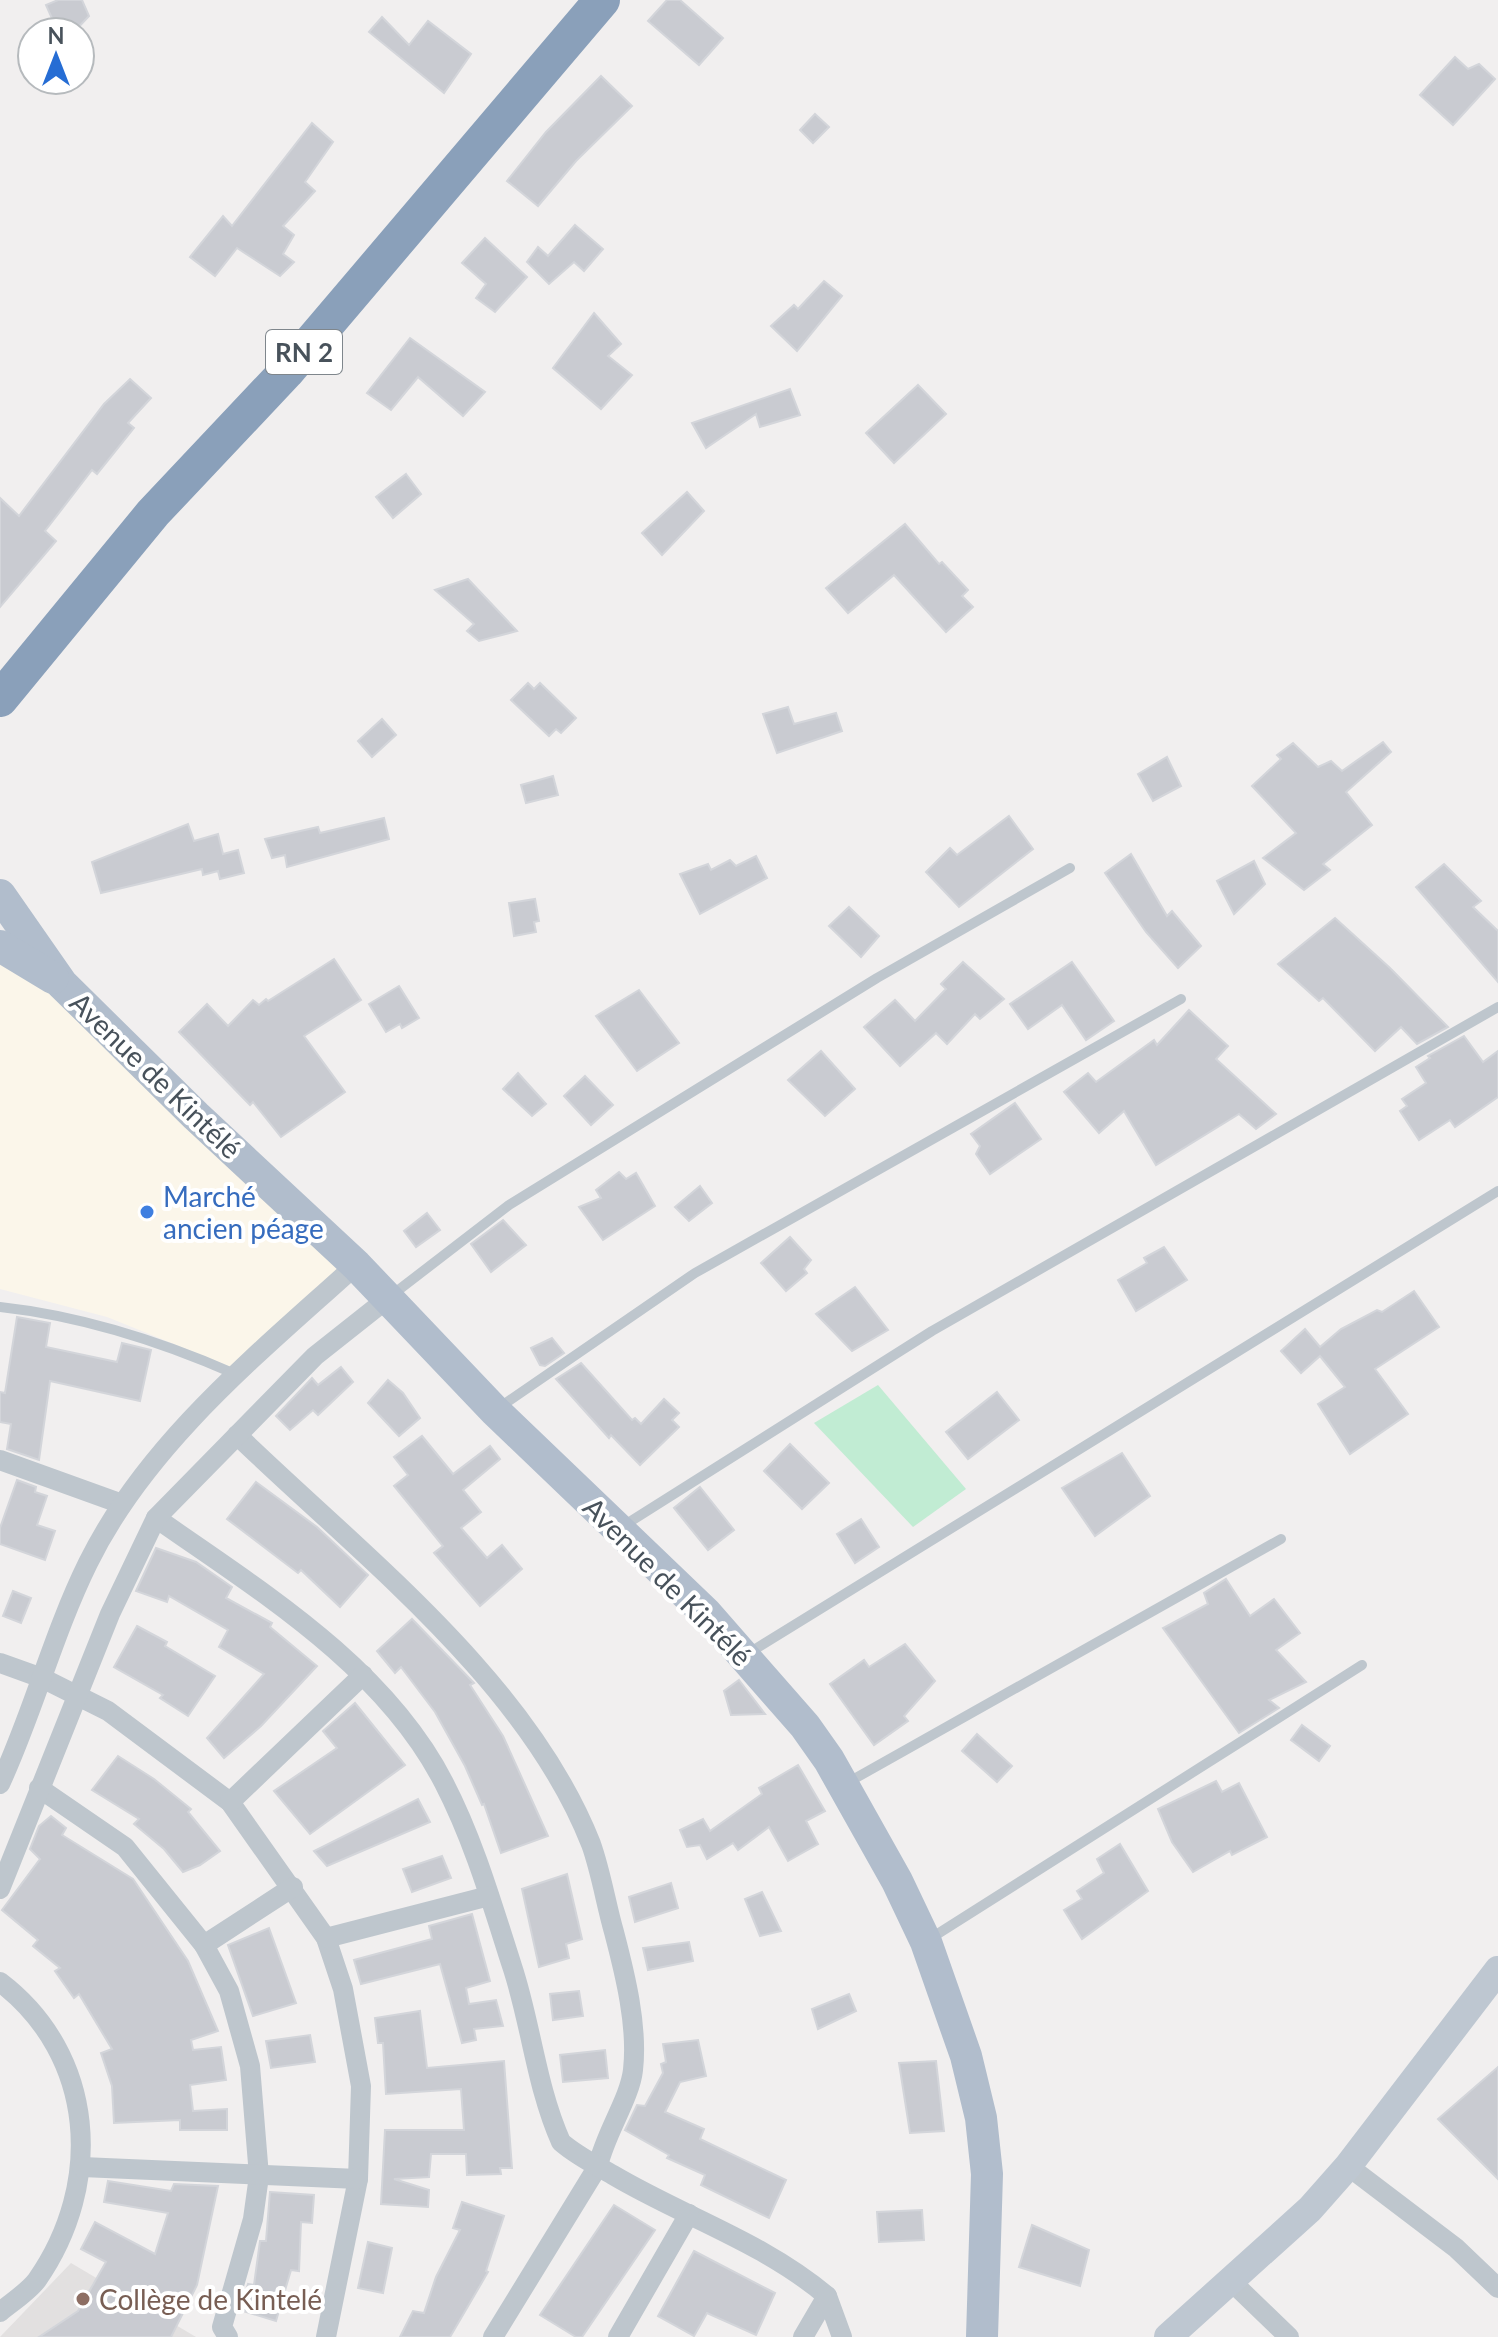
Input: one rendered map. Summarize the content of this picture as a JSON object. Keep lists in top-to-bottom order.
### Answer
{
  "streets": {
    "highway": ["RN 2"],
    "main road": ["Avenue de Kintélé"]
  },
  "places": ["Marché ancien péage", "Collège de Kintelé"],
  "north": "top"
}
